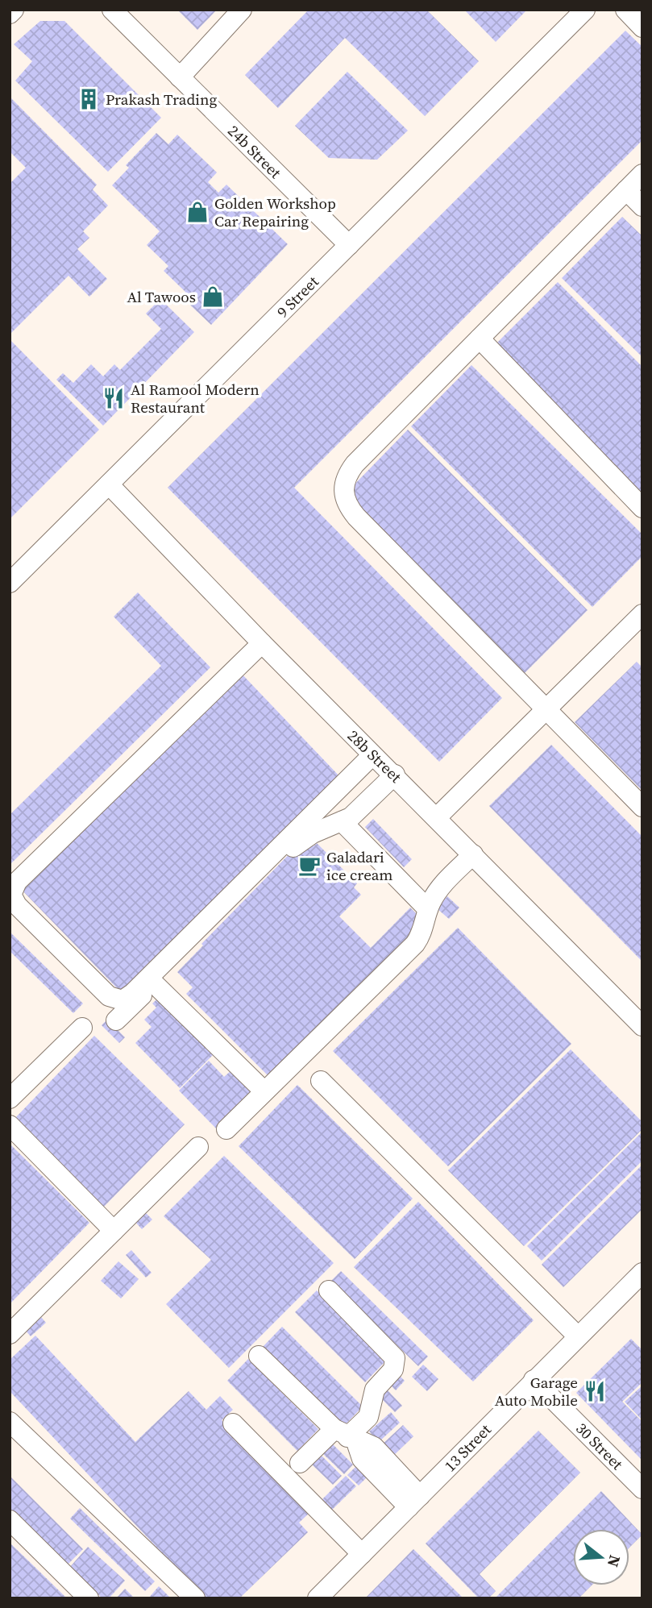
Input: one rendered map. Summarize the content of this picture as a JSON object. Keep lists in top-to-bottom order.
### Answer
{
  "streets": {
    "street": [
      "24b Street",
      "9 Street",
      "28b Street",
      "30 Street",
      "13 Street"
    ]
  },
  "crossings": [
    ["24b Street", "9 Street"],
    ["9 Street", "28b Street"],
    ["30 Street", "13 Street"]
  ],
  "places": {
    "building": ["Prakash Trading"],
    "shop": ["Golden Workshop Car Repairing", "Al Tawoos"],
    "restaurant": ["Al Ramool Modern Restaurant", "Garage Auto Mobile"],
    "cafe": ["Galadari ice cream"]
  },
  "north": "right"
}
